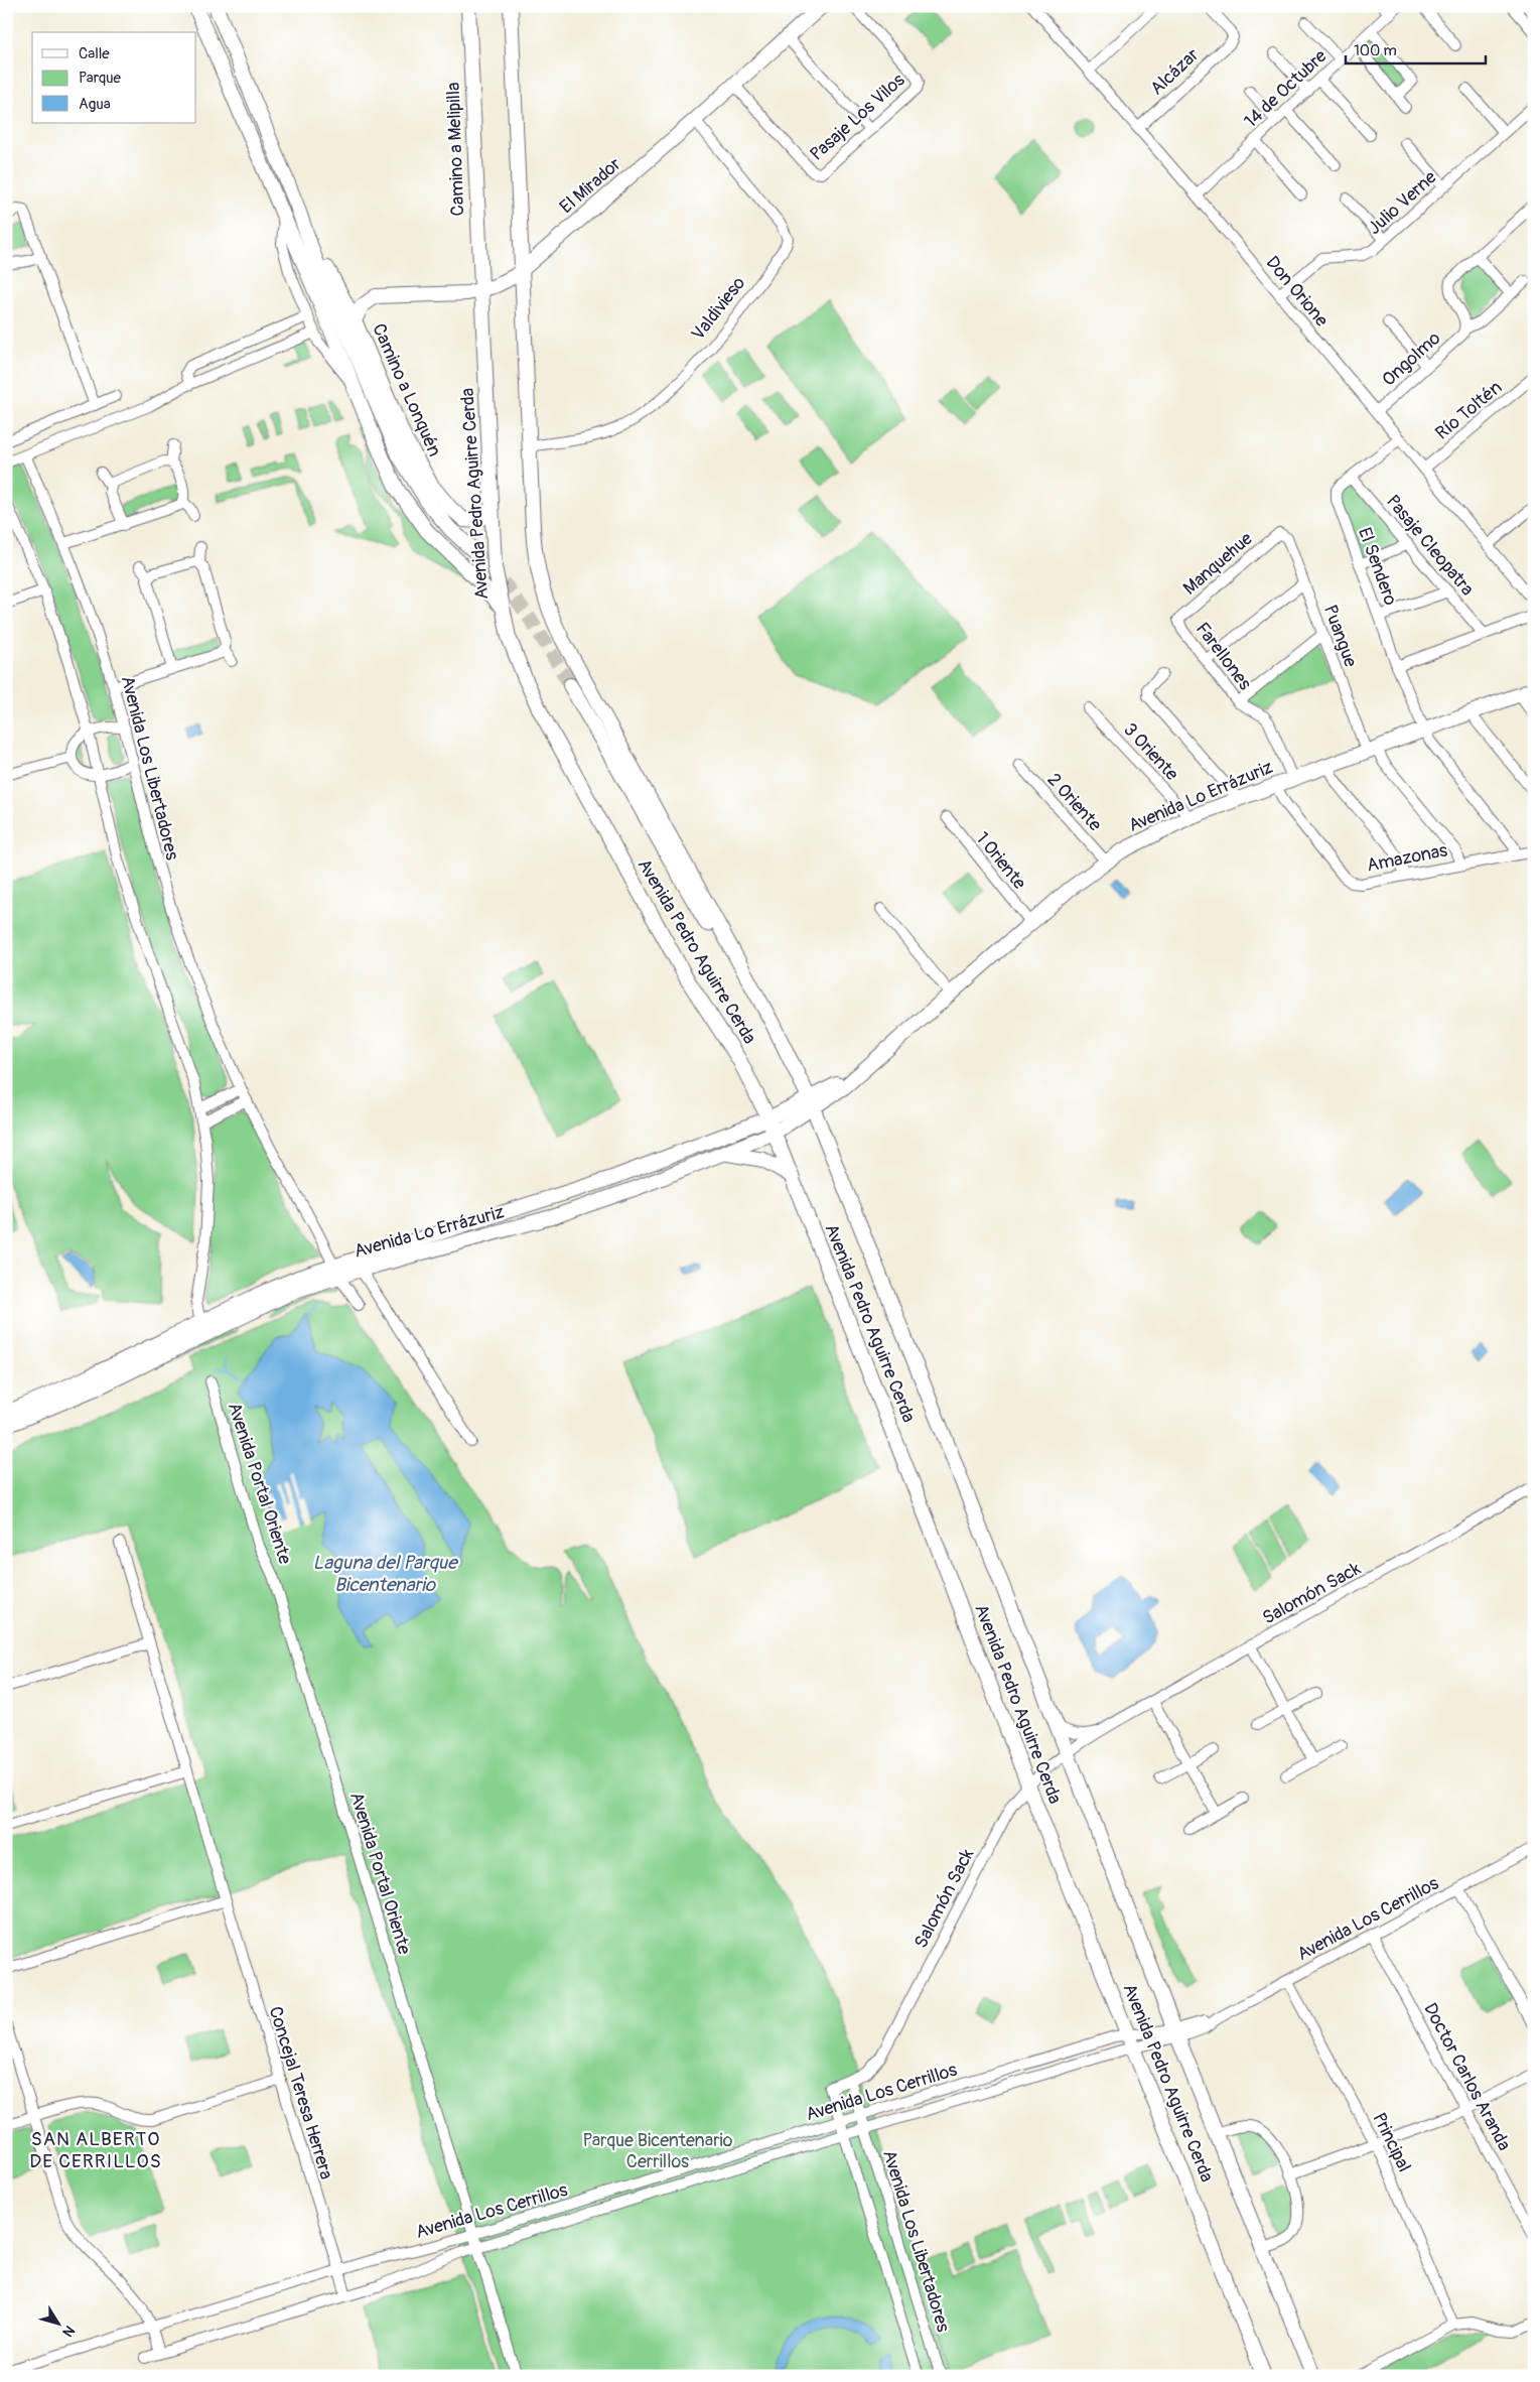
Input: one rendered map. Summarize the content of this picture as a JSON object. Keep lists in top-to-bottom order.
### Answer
{
  "streets": {
    "main road": [
      "Camino a Melipilla",
      "El Mirador",
      "Camino a Lonquén",
      "Avenida Pedro Aguirre Cerda",
      "Avenida Lo Errázuriz"
    ],
    "street": [
      "Alcázar",
      "14 de Octubre",
      "Pasaje Los Vilos",
      "Julio Verne",
      "Don Orione",
      "Valdivieso",
      "Ongolmo",
      "Río Toltén",
      "Pasaje Cleopatra",
      "Manquehue",
      "El Sendero",
      "Puangue",
      "Farellones",
      "3 Oriente",
      "Avenida Los Libertadores",
      "2 Oriente",
      "Amazonas",
      "1 Oriente",
      "Avenida Portal Oriente",
      "Salomón Sack",
      "Avenida Los Cerrillos",
      "Doctor Carlos Aranda",
      "Concejal Teresa Herrera",
      "Principal"
    ]
  },
  "crossings": [
    ["Alcázar", "Don Orione"],
    ["14 de Octubre", "Don Orione"],
    ["Pasaje Los Vilos", "El Mirador"],
    ["Camino a Melipilla", "El Mirador"],
    ["Camino a Melipilla", "Avenida Pedro Aguirre Cerda"],
    ["El Mirador", "Valdivieso"],
    ["El Mirador", "Avenida Pedro Aguirre Cerda"],
    ["Julio Verne", "Don Orione"],
    ["Don Orione", "Ongolmo"],
    ["Don Orione", "Río Toltén"],
    ["Don Orione", "El Sendero"],
    ["Valdivieso", "Avenida Pedro Aguirre Cerda"],
    ["Camino a Lonquén", "Avenida Pedro Aguirre Cerda"],
    ["Avenida Pedro Aguirre Cerda", "Avenida Lo Errázuriz"],
    ["Avenida Pedro Aguirre Cerda", "Salomón Sack"],
    ["Avenida Pedro Aguirre Cerda", "Avenida Los Cerrillos"],
    ["Pasaje Cleopatra", "El Sendero"],
    ["Manquehue", "Puangue"],
    ["Manquehue", "Farellones"],
    ["El Sendero", "Avenida Lo Errázuriz"],
    ["El Sendero", "Amazonas"],
    ["Puangue", "Avenida Lo Errázuriz"],
    ["Puangue", "Amazonas"],
    ["Farellones", "Avenida Lo Errázuriz"],
    ["3 Oriente", "Avenida Lo Errázuriz"],
    ["Avenida Los Libertadores", "Avenida Lo Errázuriz"],
    ["Avenida Los Libertadores", "Salomón Sack"],
    ["Avenida Los Libertadores", "Avenida Los Cerrillos"],
    ["Avenida Lo Errázuriz", "2 Oriente"],
    ["Avenida Lo Errázuriz", "Amazonas"],
    ["Avenida Lo Errázuriz", "1 Oriente"],
    ["Avenida Portal Oriente", "Avenida Los Cerrillos"],
    ["Avenida Los Cerrillos", "Doctor Carlos Aranda"],
    ["Avenida Los Cerrillos", "Concejal Teresa Herrera"],
    ["Avenida Los Cerrillos", "Principal"]
  ],
  "districts": ["SAN ALBERTO DE CERRILLOS"],
  "water": ["Laguna del Parque Bicentenario"],
  "parks": ["Parque Bicentenario Cerrillos"],
  "legend": ["Calle", "Parque", "Agua"],
  "scale_bar": "100 m",
  "north": "bottom right"
}
